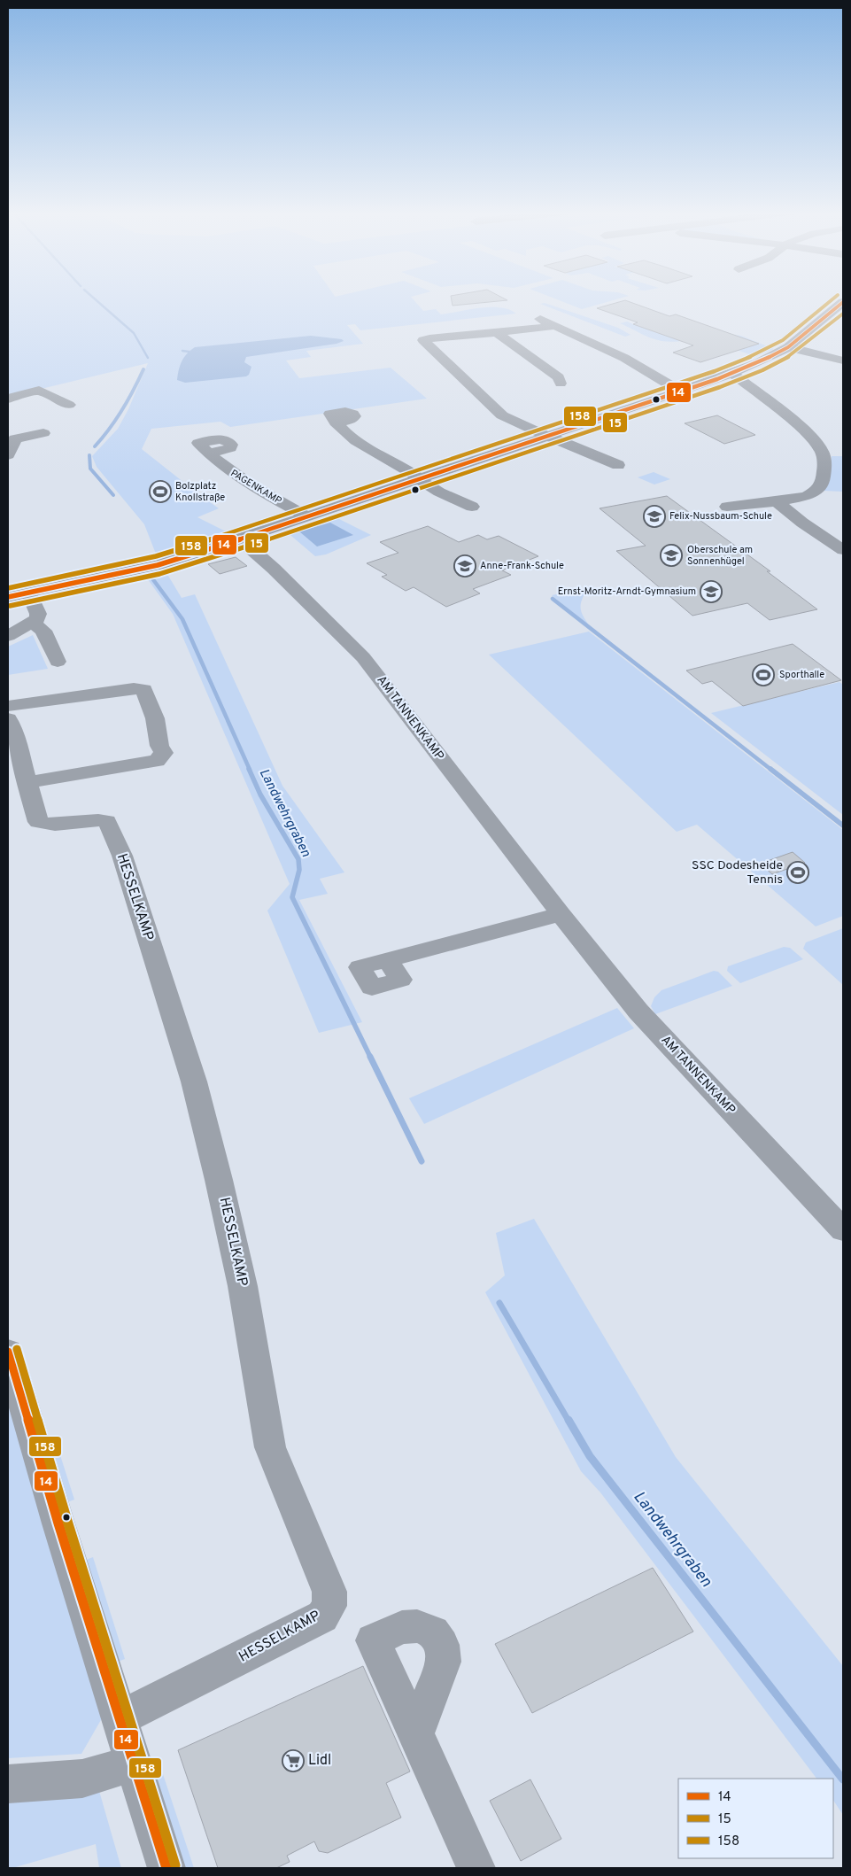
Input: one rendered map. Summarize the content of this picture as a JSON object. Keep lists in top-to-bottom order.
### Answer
{
  "streets": {
    "street": ["PAGENKAMP", "AM TANNENKAMP", "HESSELKAMP"]
  },
  "water": ["Landwehrgraben"],
  "places": {
    "sports": ["Bolzplatz Knollstraße", "Sporthalle", "SSC Dodesheide Tennis"],
    "school or university": [
      "Felix-Nussbaum-Schule",
      "Oberschule am Sonnenhügel",
      "Anne-Frank-Schule",
      "Ernst-Moritz-Arndt-Gymnasium"
    ],
    "supermarket": ["Lidl"]
  },
  "lines": ["transit line 158", "transit line 14", "transit line 15"],
  "legend": ["14", "15", "158"]
}
